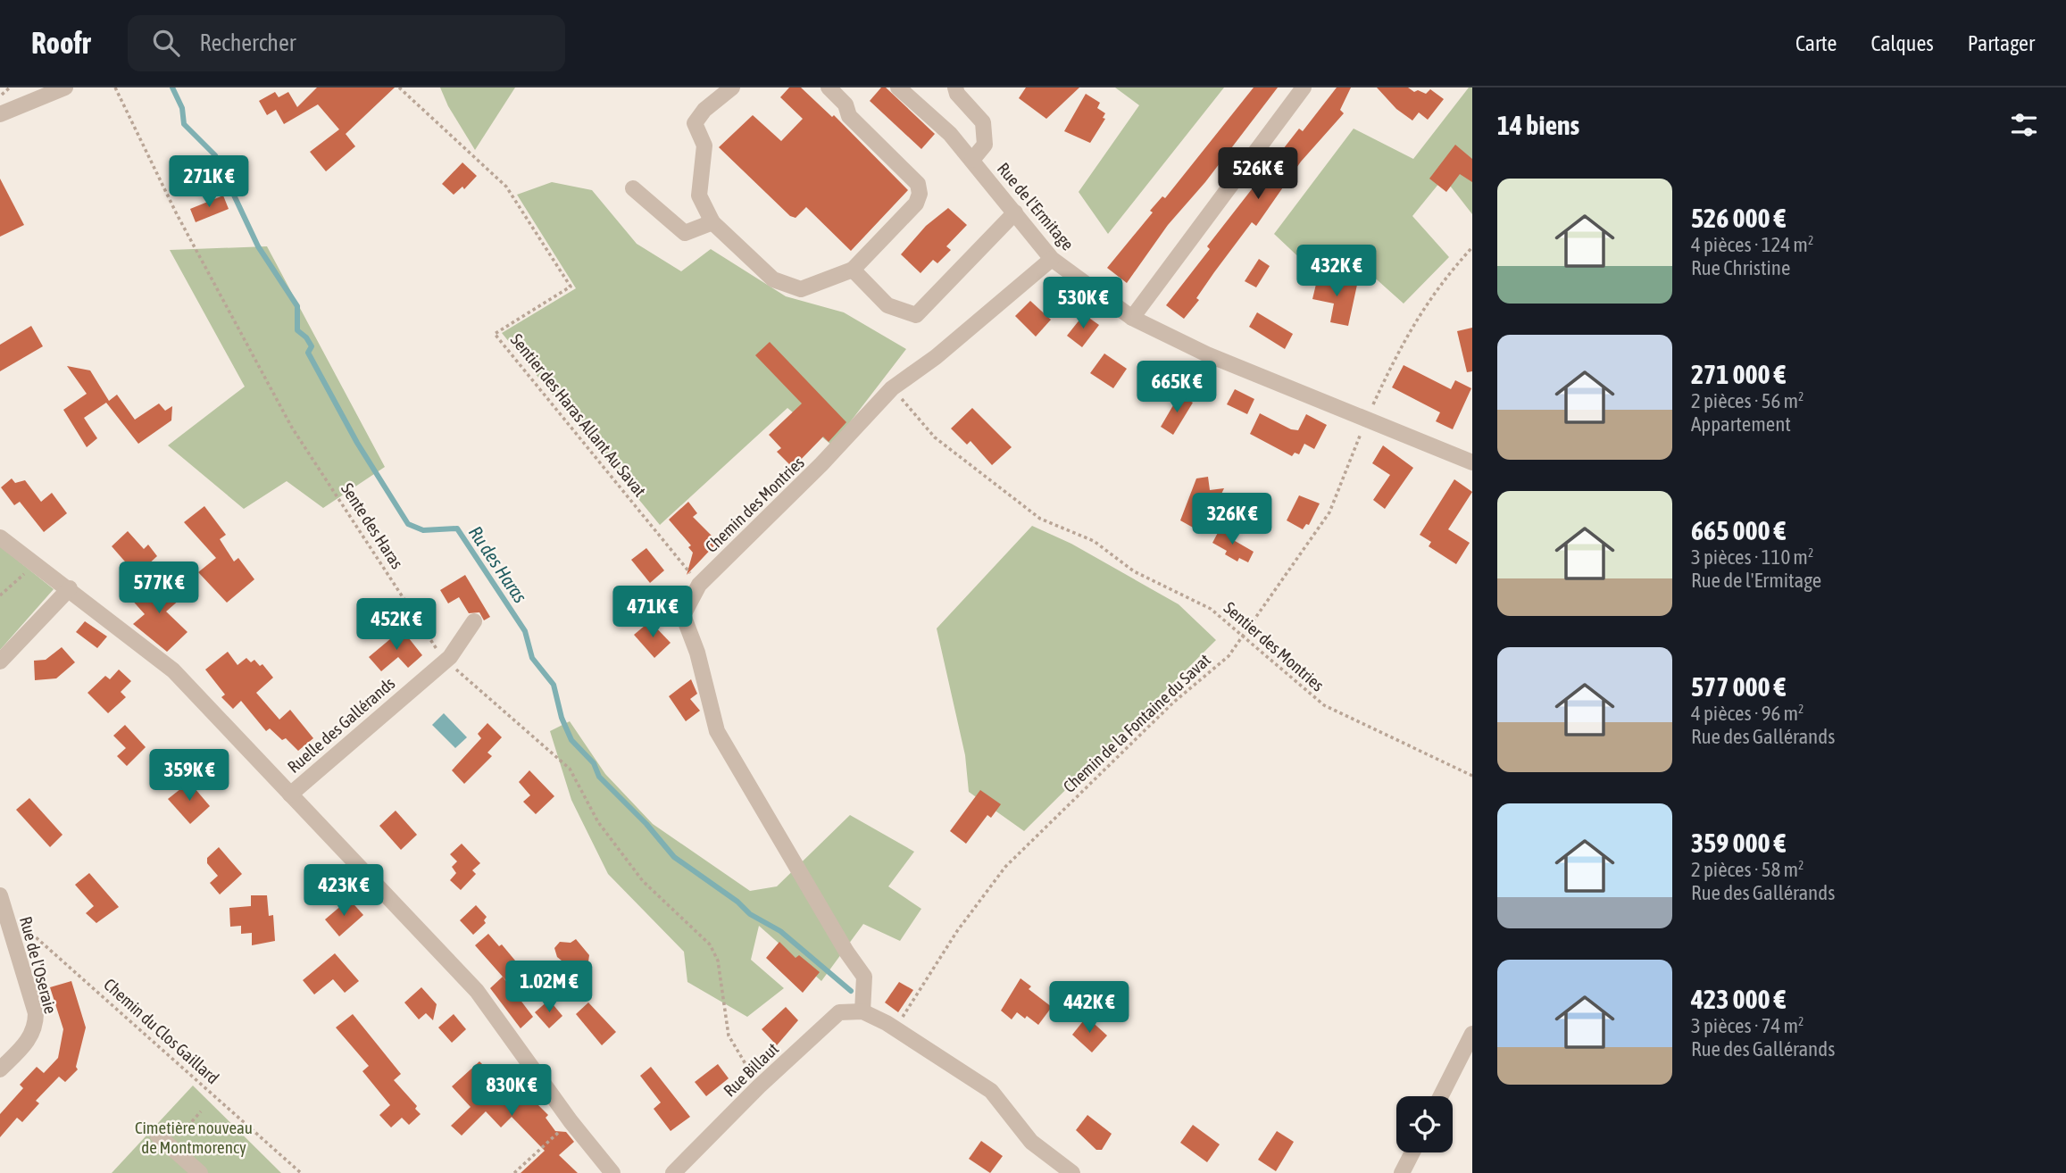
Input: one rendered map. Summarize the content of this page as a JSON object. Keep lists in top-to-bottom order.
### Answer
{
  "streets": {
    "street": [
      "Rue de l'Ermitage",
      "Chemin des Montries",
      "Ruelle des Gallérands",
      "Rue de l'Oseraie",
      "Rue Billaut"
    ],
    "path": [
      "Sentier des Haras Allant Au Savat",
      "Sente des Haras",
      "Sentier des Montries",
      "Chemin de la Fontaine du Savat",
      "Chemin du Clos Gaillard"
    ]
  },
  "crossings": [
    ["Rue de l'Ermitage", "Chemin des Montries"],
    ["Rue de l'Ermitage", "Chemin de la Fontaine du Savat"],
    ["Sentier des Haras Allant Au Savat", "Chemin des Montries"],
    ["Chemin des Montries", "Sentier des Montries"],
    ["Chemin des Montries", "Rue Billaut"],
    ["Sente des Haras", "Ruelle des Gallérands"],
    ["Sente des Haras", "Rue Billaut"],
    ["Sentier des Montries", "Chemin de la Fontaine du Savat"],
    ["Rue de l'Oseraie", "Chemin du Clos Gaillard"]
  ],
  "water": ["Ru des Haras"],
  "parks": ["Cimetière nouveau de Montmorency"],
  "page": {
    "header": "Roofr",
    "search": "Rechercher",
    "nav": ["Carte", "Calques", "Partager"],
    "heading": "14 biens",
    "price": [
      "526K €",
      "271K €",
      "432K €",
      "530K €",
      "665K €",
      "326K €",
      "577K €",
      "471K €",
      "452K €",
      "359K €",
      "423K €",
      "1.02M €",
      "442K €",
      "830K €"
    ],
    "list": [
      {
        "name": "526 000 €",
        "note": "4 pièces · 124 m² · Rue Christine"
      },
      {
        "name": "271 000 €",
        "note": "2 pièces · 56 m² · Appartement"
      },
      {
        "name": "665 000 €",
        "note": "3 pièces · 110 m² · Rue de l'Ermitage"
      },
      {
        "name": "577 000 €",
        "note": "4 pièces · 96 m² · Rue des Gallérands"
      },
      {
        "name": "359 000 €",
        "note": "2 pièces · 58 m² · Rue des Gallérands"
      },
      {
        "name": "423 000 €",
        "note": "3 pièces · 74 m² · Rue des Gallérands"
      }
    ]
  }
}
